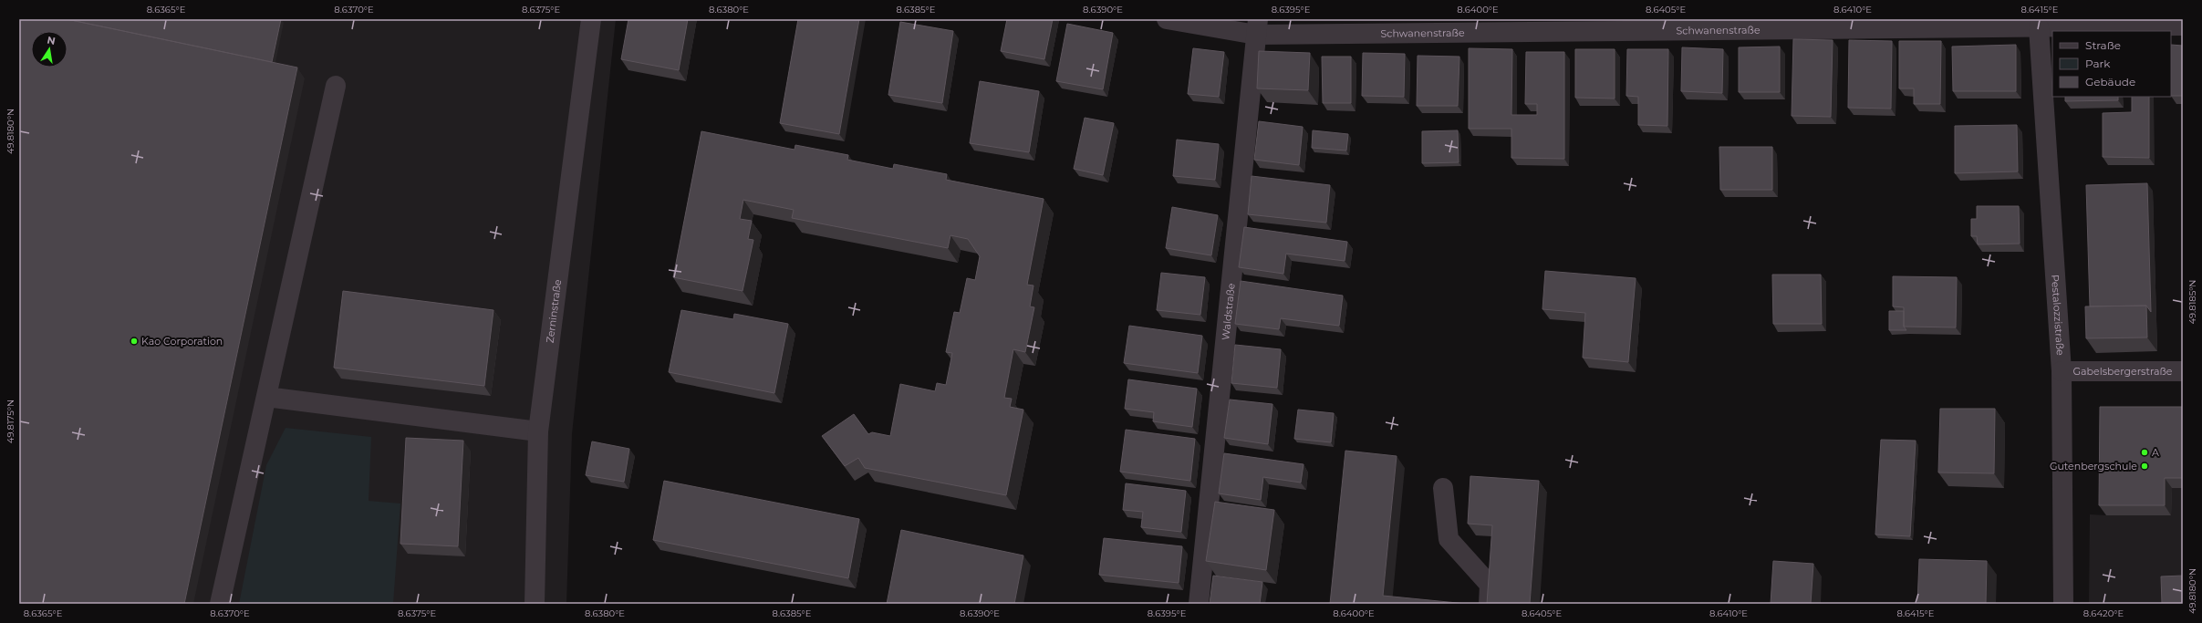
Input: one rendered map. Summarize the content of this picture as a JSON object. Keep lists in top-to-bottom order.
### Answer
{
  "streets": {
    "street": [
      "Schwanenstraße",
      "Zerninstraße",
      "Waldstraße",
      "Pestalozzistraße",
      "Gabelsbergerstraße"
    ]
  },
  "crossings": [
    ["Schwanenstraße", "Waldstraße"],
    ["Schwanenstraße", "Pestalozzistraße"],
    ["Pestalozzistraße", "Gabelsbergerstraße"]
  ],
  "places": ["Kao Corporation", "A", "Gutenbergschule"],
  "legend": ["Straße", "Park", "Gebäude"],
  "north": "top",
  "coordinates": [
    "8.6365°E",
    "8.6370°E",
    "8.6375°E",
    "8.6380°E",
    "8.6385°E",
    "8.6390°E",
    "8.6395°E",
    "8.6400°E",
    "8.6405°E",
    "8.6410°E",
    "8.6415°E",
    "49.8180°N",
    "49.8185°N",
    "49.8175°N",
    "8.6420°E"
  ]
}
